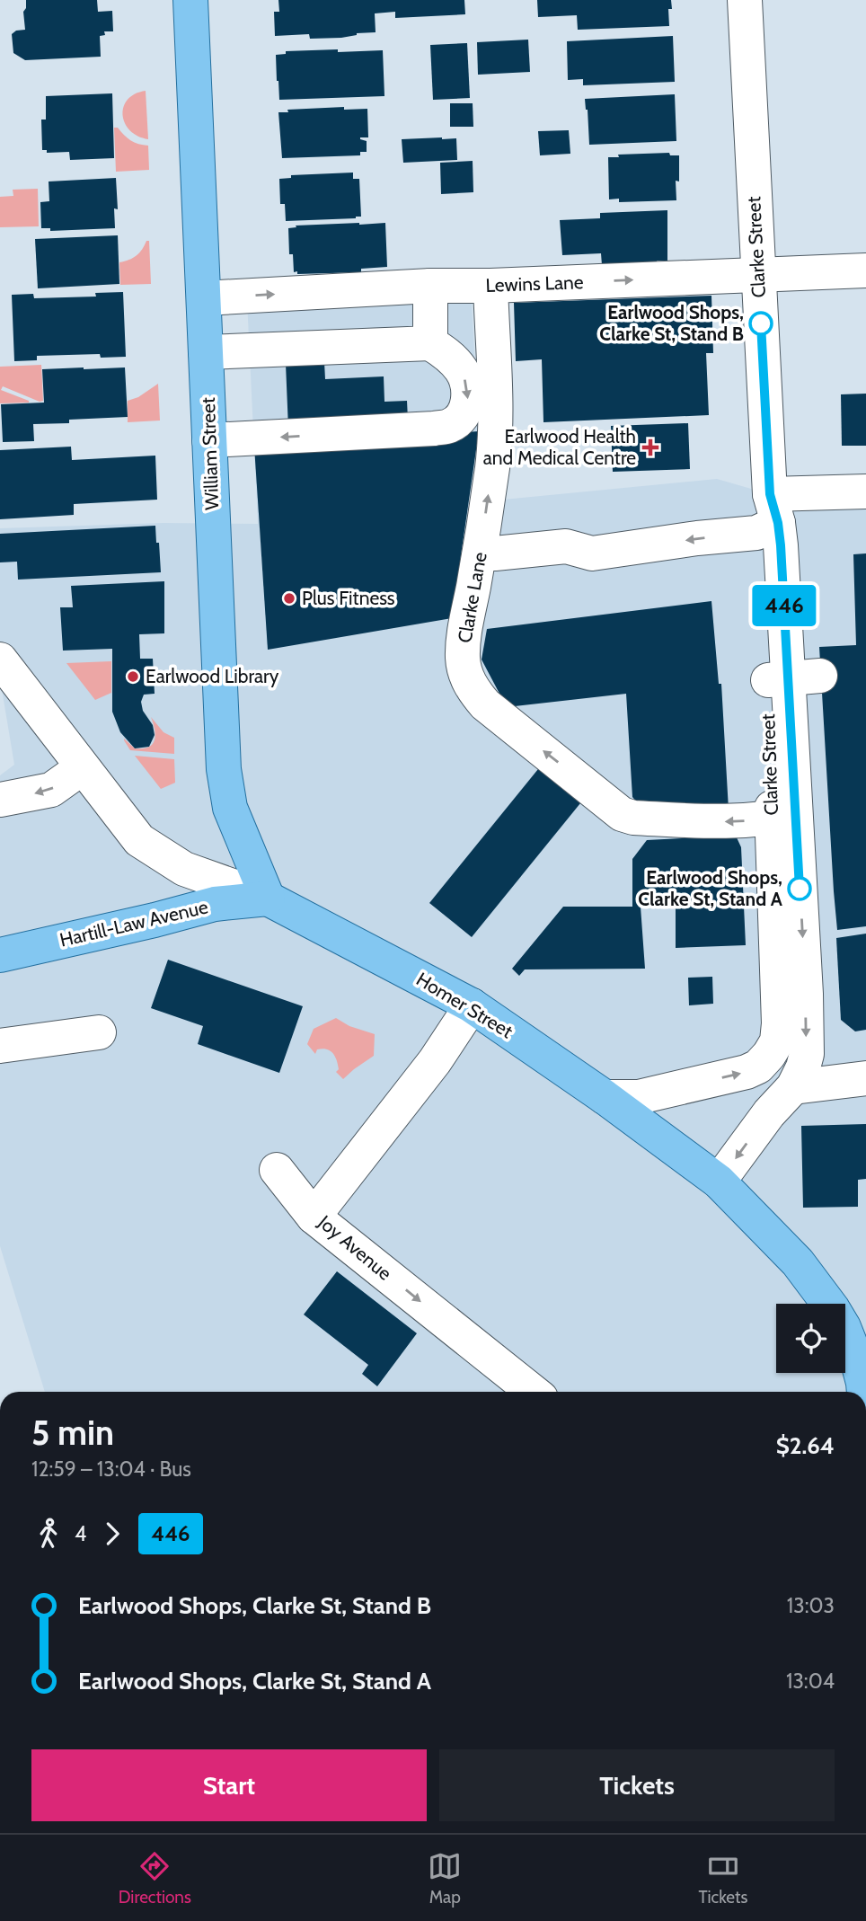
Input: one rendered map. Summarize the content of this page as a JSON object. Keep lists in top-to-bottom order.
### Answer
{
  "streets": {
    "main road": ["William Street", "Hartill-Law Avenue", "Homer Street"],
    "street": [
      "Clarke Street",
      "Lewins Lane",
      "Clarke Lane",
      "Joy Avenue"
    ]
  },
  "crossings": [
    ["Clarke Street", "Lewins Lane"],
    ["Clarke Street", "Clarke Lane"],
    ["Clarke Street", "Homer Street"],
    ["Lewins Lane", "William Street"],
    ["Lewins Lane", "Clarke Lane"],
    ["William Street", "Hartill-Law Avenue"],
    ["William Street", "Homer Street"],
    ["Hartill-Law Avenue", "Homer Street"],
    ["Homer Street", "Joy Avenue"]
  ],
  "one_way": ["Joy Avenue"],
  "places": {
    "other": [
      "Earlwood Shops, Clarke St, Stand B",
      "Plus Fitness",
      "Earlwood Library",
      "Earlwood Shops, Clarke St, Stand A"
    ],
    "health": ["Earlwood Health and Medical Centre"]
  },
  "lines": ["bus line 446"],
  "page": {
    "on_map": "446",
    "heading": ["5 min", "12:59 – 13:04 · Bus", "$2.64"],
    "legs": ["4", "446"],
    "list": [
      {
        "name": "Earlwood Shops, Clarke St, Stand B",
        "value": "13:03"
      },
      {
        "name": "Earlwood Shops, Clarke St, Stand A",
        "value": "13:04"
      }
    ],
    "buttons": ["Start", "Tickets"],
    "tabs": ["Directions", "Map", "Tickets"]
  }
}
